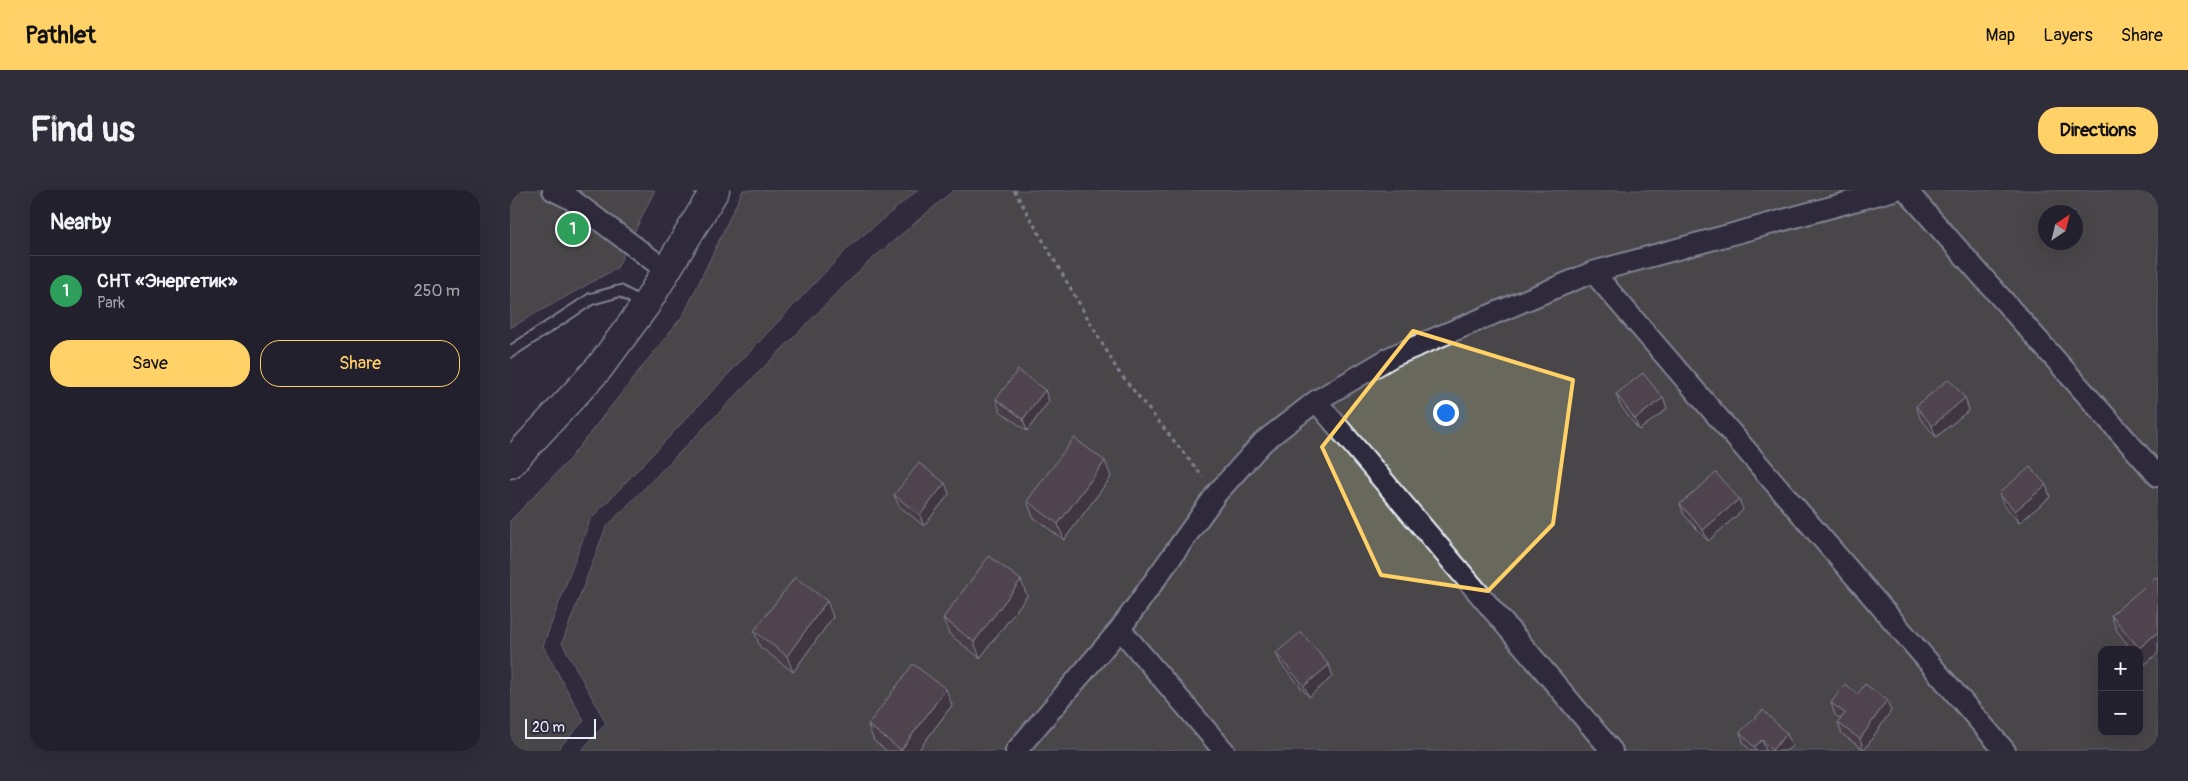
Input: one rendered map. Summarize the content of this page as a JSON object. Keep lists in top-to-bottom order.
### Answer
{
  "scale_bar": "20 m",
  "north": "top right",
  "page": {
    "header": "Pathlet",
    "nav": ["Map", "Layers", "Share"],
    "buttons": [
      "Directions",
      ["Save", "Share"]
    ],
    "title": "Find us",
    "heading": "Nearby",
    "pins": "1",
    "list": [
      {
        "mark": "1",
        "name": "СНТ «Энергетик»",
        "note": "Park",
        "value": "250 m"
      }
    ],
    "map_buttons": ["+", "−"],
    "scale": "20 m"
  }
}
